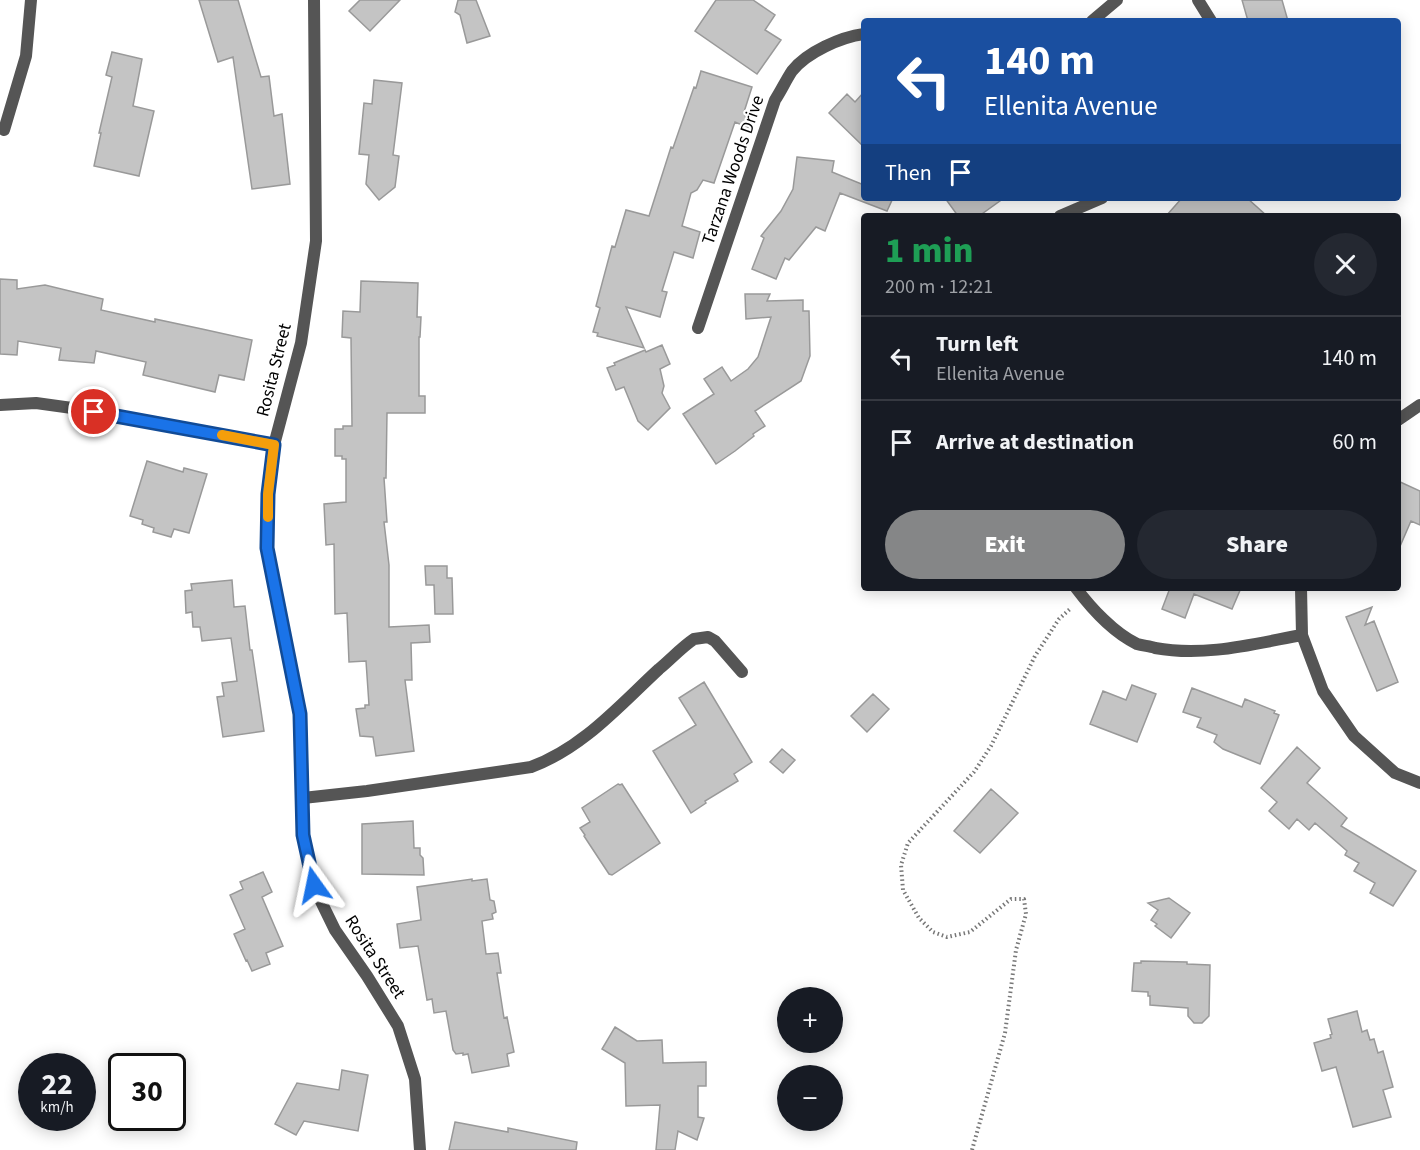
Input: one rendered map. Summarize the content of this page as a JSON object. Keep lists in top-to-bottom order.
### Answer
{
  "streets": {
    "street": ["Tarzana Woods Drive", "Rosita Street"]
  },
  "page": {
    "turn": ["140 m", "Ellenita Avenue"],
    "then": "Then",
    "heading": ["1 min", "200 m · 12:21"],
    "list": [
      {
        "name": "Turn left",
        "note": "Ellenita Avenue",
        "value": "140 m"
      },
      {
        "name": "Arrive at destination",
        "value": "60 m"
      }
    ],
    "buttons": ["Exit", "Share"],
    "map_buttons": ["+", "−"],
    "speed": "22 km/h",
    "limit": "30"
  }
}
